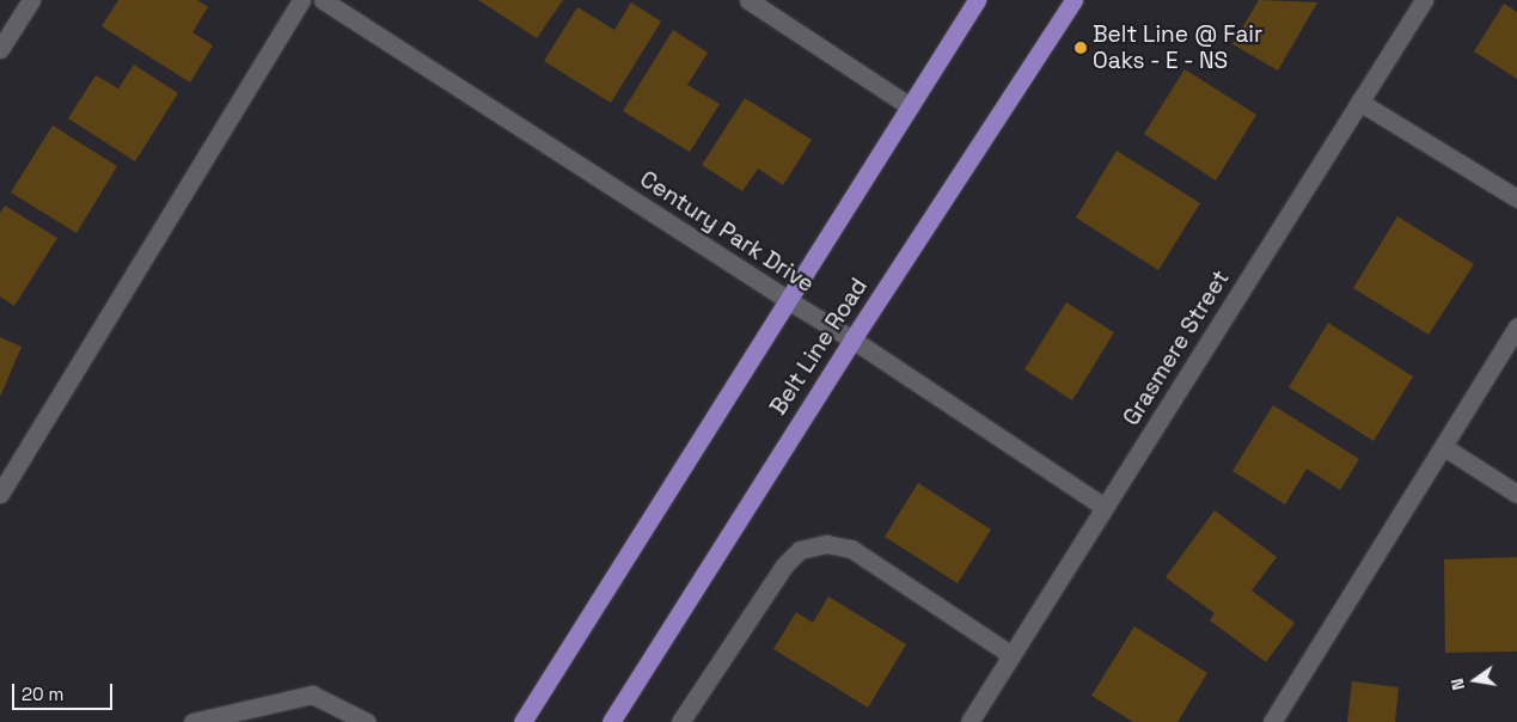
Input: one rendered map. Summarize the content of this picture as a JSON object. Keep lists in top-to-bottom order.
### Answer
{
  "streets": {
    "main road": ["Belt Line Road"],
    "street": ["Century Park Drive", "Grasmere Street"]
  },
  "crossings": [
    ["Century Park Drive", "Belt Line Road"],
    ["Century Park Drive", "Grasmere Street"]
  ],
  "places": ["Belt Line @ Fair Oaks - E - NS"],
  "scale_bar": "20 m",
  "north": "left"
}
